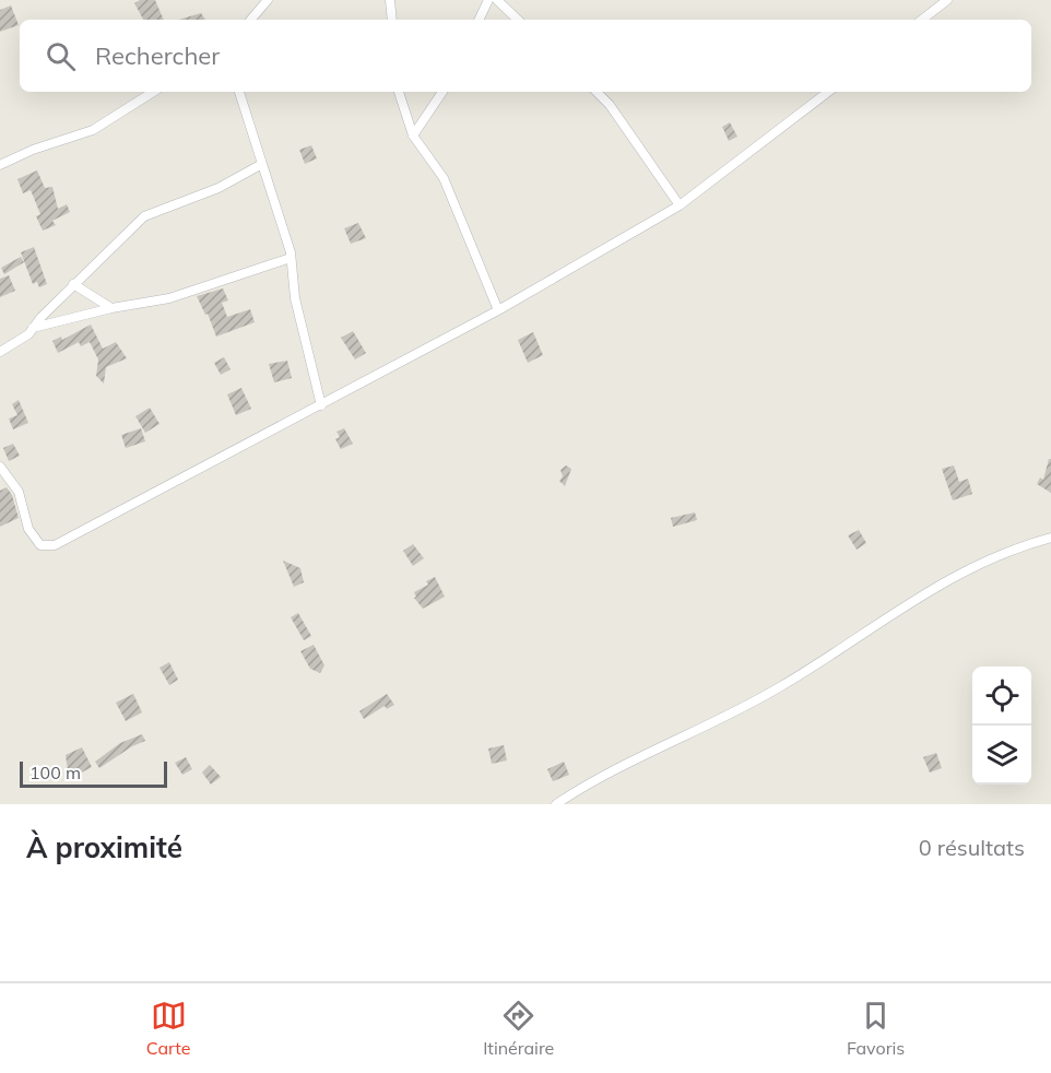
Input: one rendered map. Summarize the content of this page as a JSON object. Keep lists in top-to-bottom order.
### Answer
{
  "scale_bar": "100 m",
  "page": {
    "search": "Rechercher",
    "scale": "100 m",
    "heading": ["À proximité", "0 résultats"],
    "nav": ["Carte", "Itinéraire", "Favoris"]
  }
}
